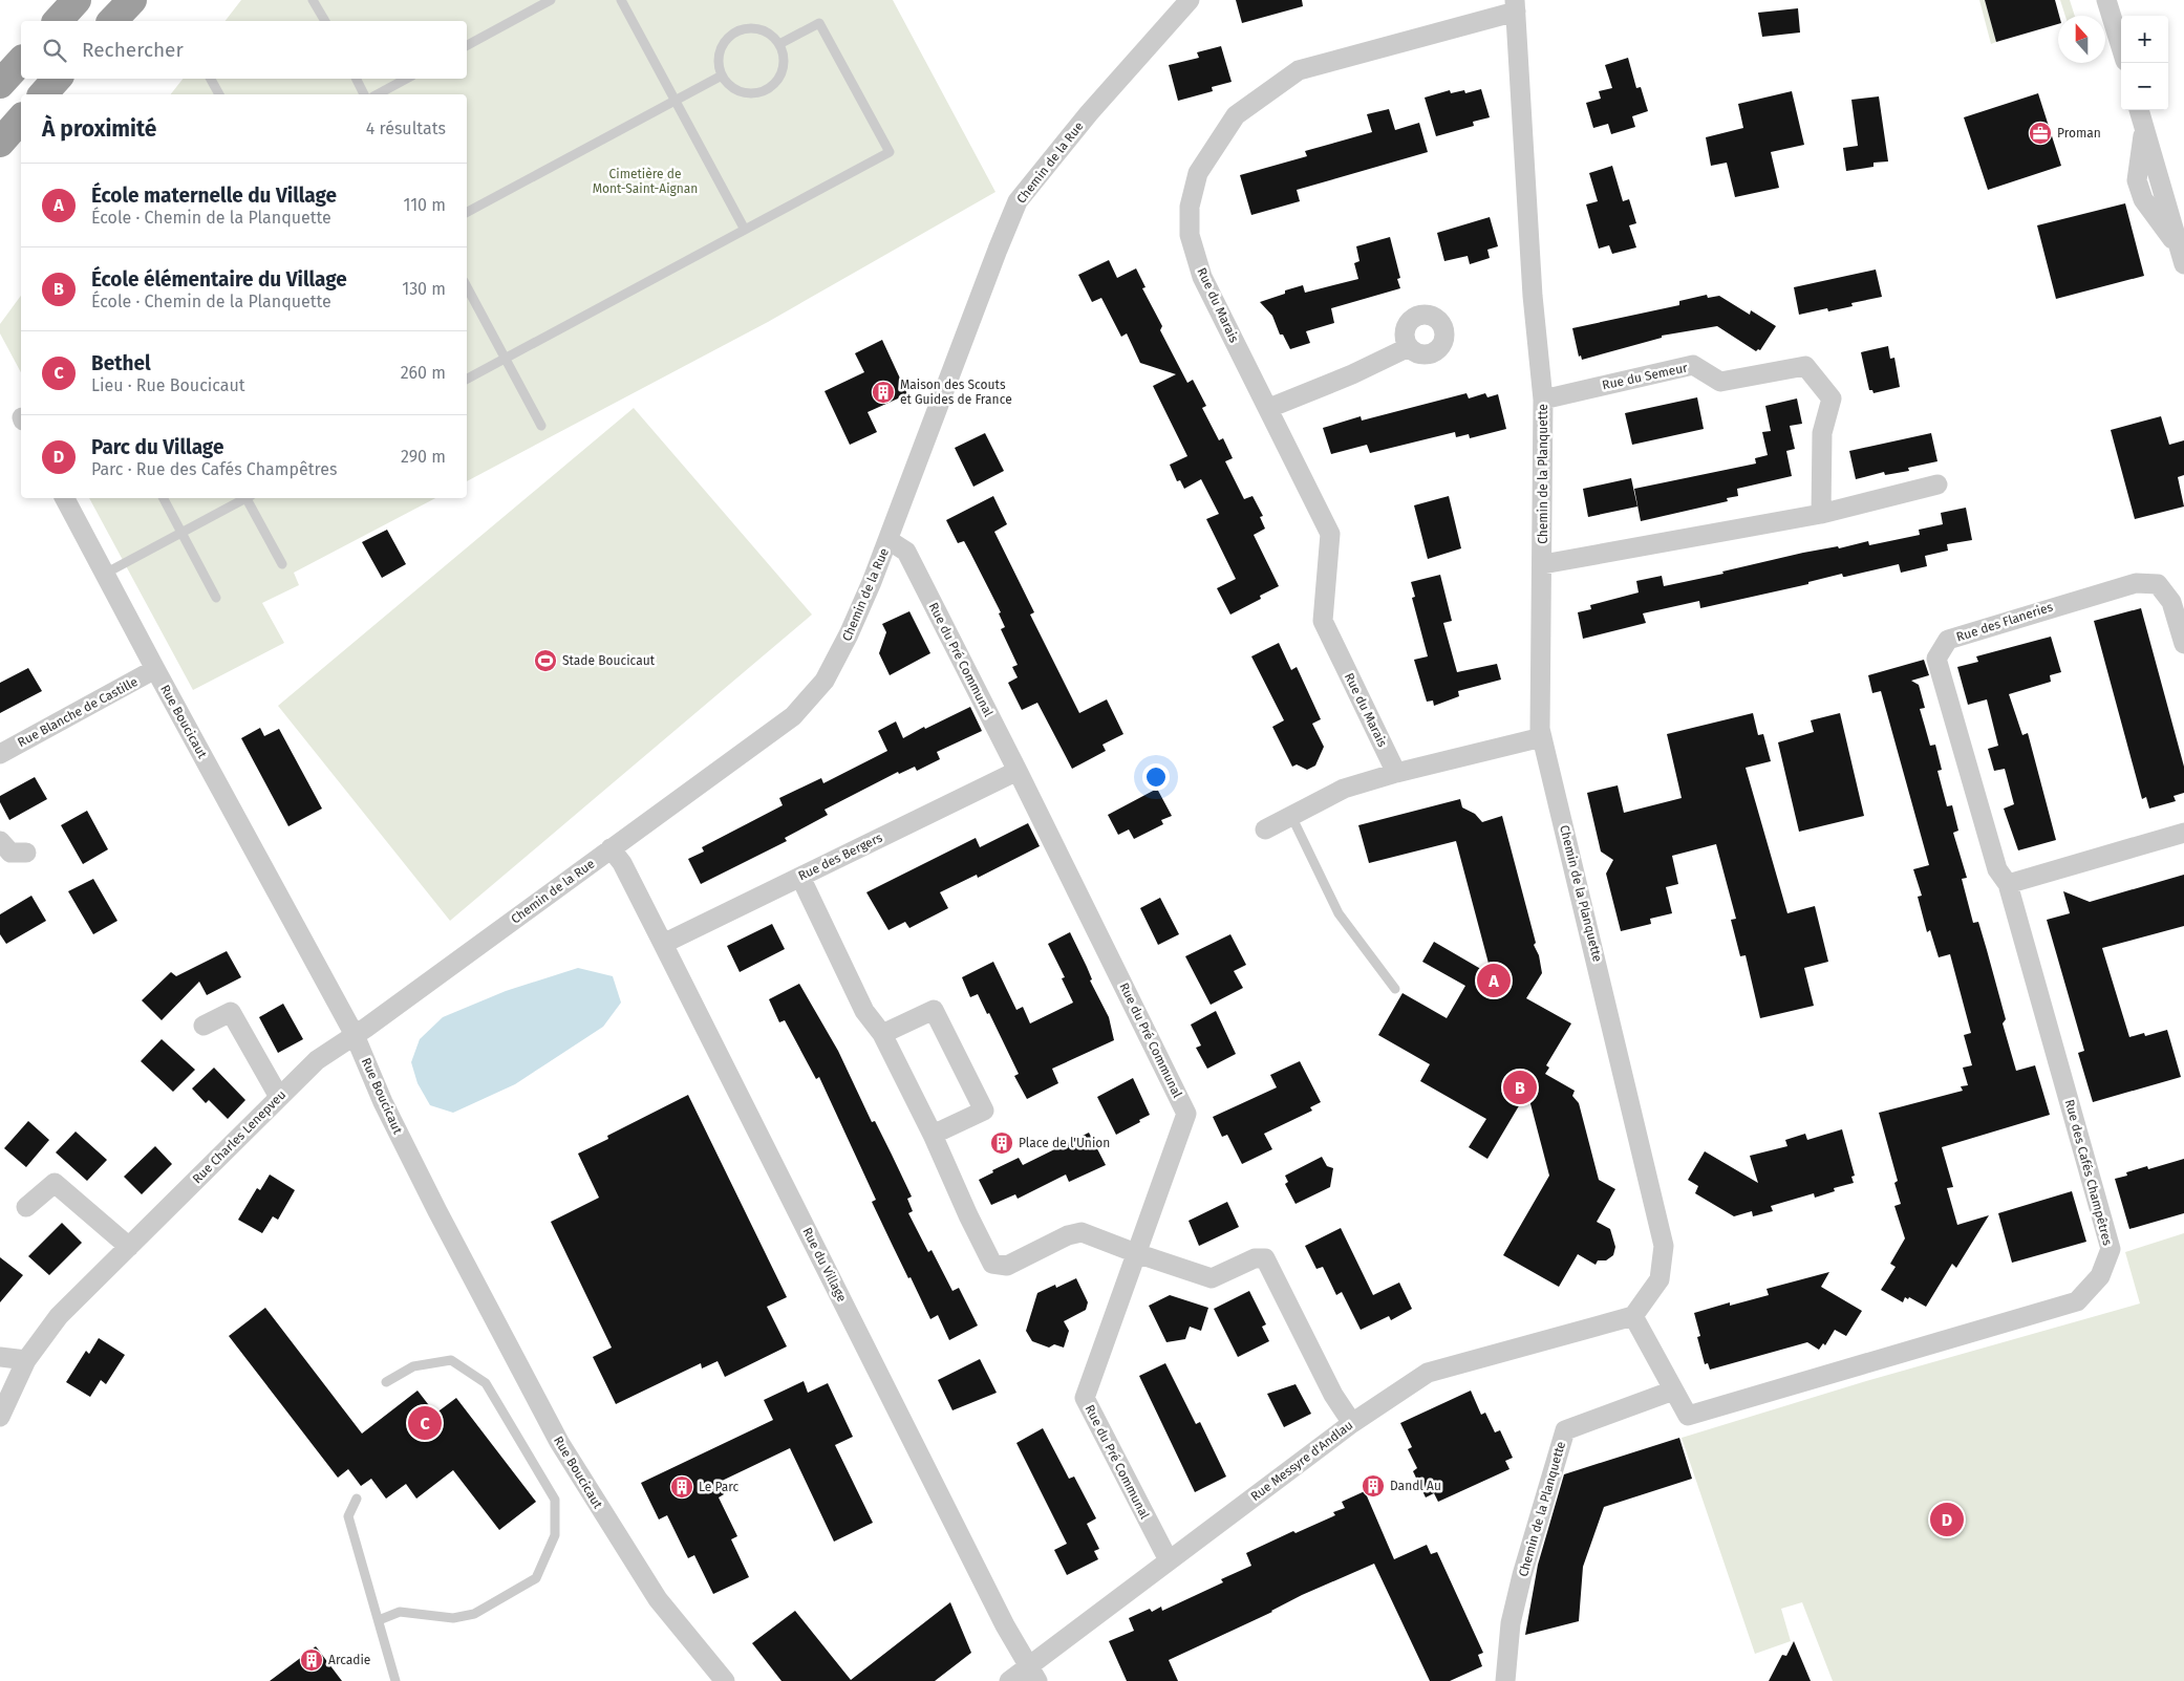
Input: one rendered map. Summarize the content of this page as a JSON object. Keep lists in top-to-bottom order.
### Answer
{
  "streets": {
    "street": [
      "Chemin de la Rue",
      "Rue du Marais",
      "Rue du Semeur",
      "Chemin de la Planquette",
      "Rue des Flaneries",
      "Rue du Pré Communal",
      "Rue Blanche de Castille",
      "Rue Boucicaut",
      "Rue des Bergers",
      "Rue Charles Lenepveu",
      "Rue des Cafés Champêtres",
      "Rue du Village",
      "Rue Messyre d'Andlau"
    ]
  },
  "crossings": [
    ["Chemin de la Rue", "Rue du Pré Communal"],
    ["Chemin de la Rue", "Rue Boucicaut"],
    ["Chemin de la Rue", "Rue Charles Lenepveu"],
    ["Chemin de la Rue", "Rue du Village"],
    ["Rue du Marais", "Chemin de la Planquette"],
    ["Rue du Semeur", "Chemin de la Planquette"],
    ["Chemin de la Planquette", "Rue des Cafés Champêtres"],
    ["Chemin de la Planquette", "Rue Messyre d'Andlau"],
    ["Rue des Flaneries", "Rue des Cafés Champêtres"],
    ["Rue du Pré Communal", "Rue des Bergers"],
    ["Rue du Pré Communal", "Rue Messyre d'Andlau"],
    ["Rue Blanche de Castille", "Rue Boucicaut"],
    ["Rue Boucicaut", "Rue Charles Lenepveu"],
    ["Rue des Bergers", "Rue du Village"],
    ["Rue du Village", "Rue Messyre d'Andlau"]
  ],
  "parks": ["Cimetière de Mont-Saint-Aignan"],
  "places": {
    "office": ["Proman"],
    "building": [
      "Maison des Scouts et Guides de France",
      "Place de l'Union",
      "Dandl Au",
      "Le Parc",
      "Arcadie"
    ],
    "sports": ["Stade Boucicaut"]
  },
  "north": "top",
  "page": {
    "map_buttons": ["+", "−"],
    "search": "Rechercher",
    "heading": ["À proximité", "4 résultats"],
    "list": [
      {
        "mark": "A",
        "name": "École maternelle du Village",
        "note": "École · Chemin de la Planquette",
        "value": "110 m"
      },
      {
        "mark": "B",
        "name": "École élémentaire du Village",
        "note": "École · Chemin de la Planquette",
        "value": "130 m"
      },
      {
        "mark": "C",
        "name": "Bethel",
        "note": "Lieu · Rue Boucicaut",
        "value": "260 m"
      },
      {
        "mark": "D",
        "name": "Parc du Village",
        "note": "Parc · Rue des Cafés Champêtres",
        "value": "290 m"
      }
    ],
    "pins": [
      "A",
      "B",
      "C",
      "D"
    ]
  }
}
